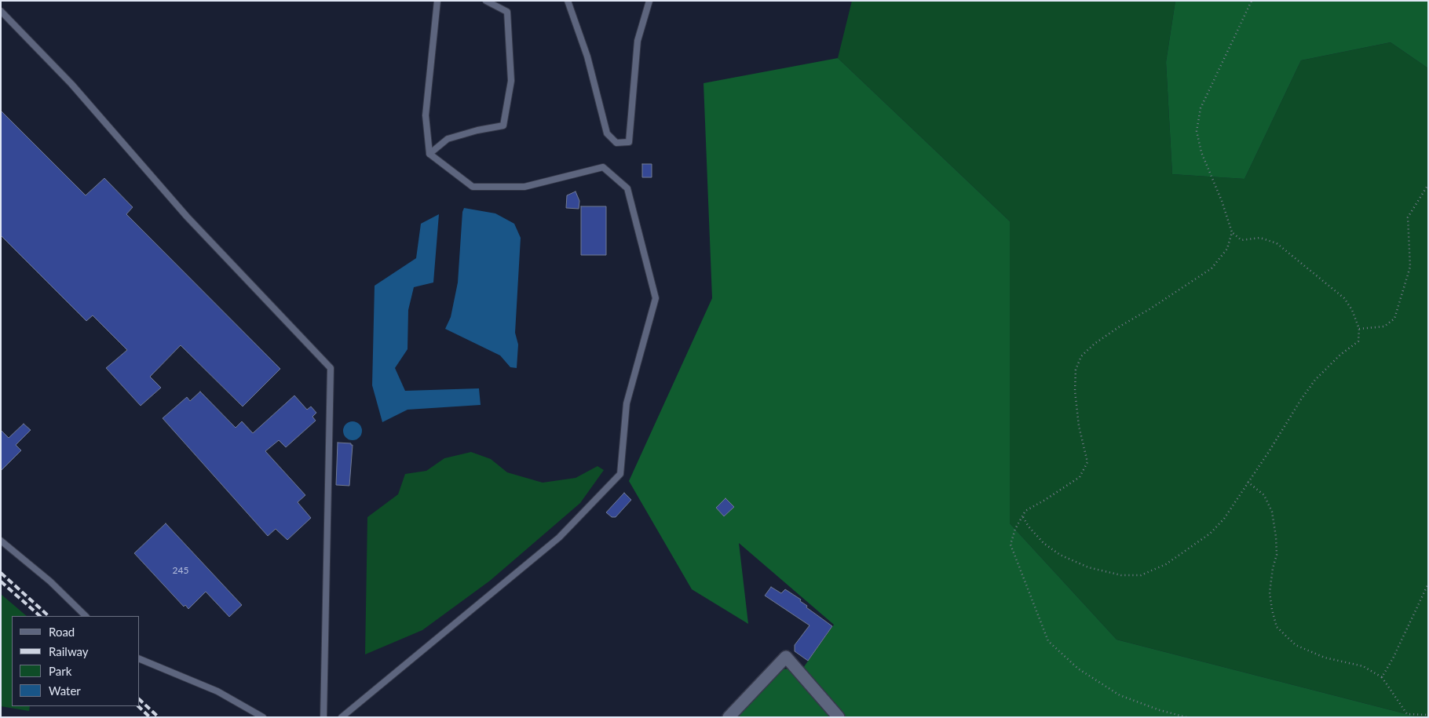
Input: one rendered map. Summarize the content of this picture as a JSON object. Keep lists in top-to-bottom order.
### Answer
{
  "house_numbers": ["245"],
  "legend": [
    "Road",
    "Railway",
    "Park",
    "Water"
  ]
}
